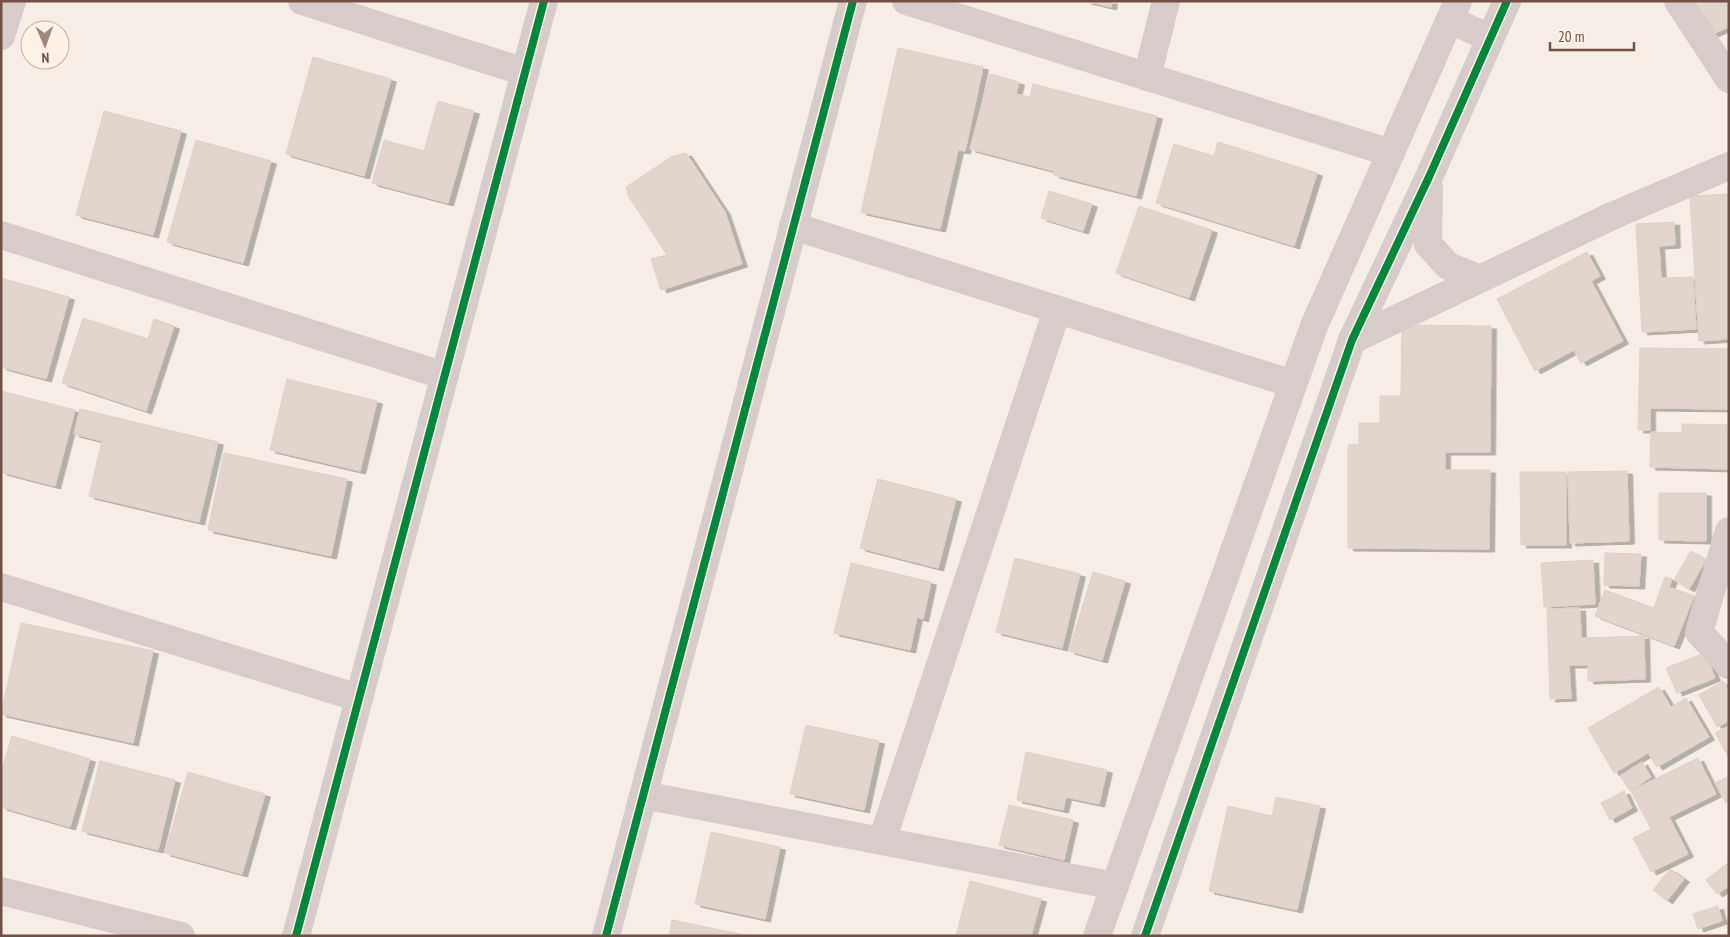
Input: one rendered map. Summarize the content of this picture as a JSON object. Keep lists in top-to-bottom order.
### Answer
{
  "scale_bar": "20 m",
  "north": "bottom"
}
